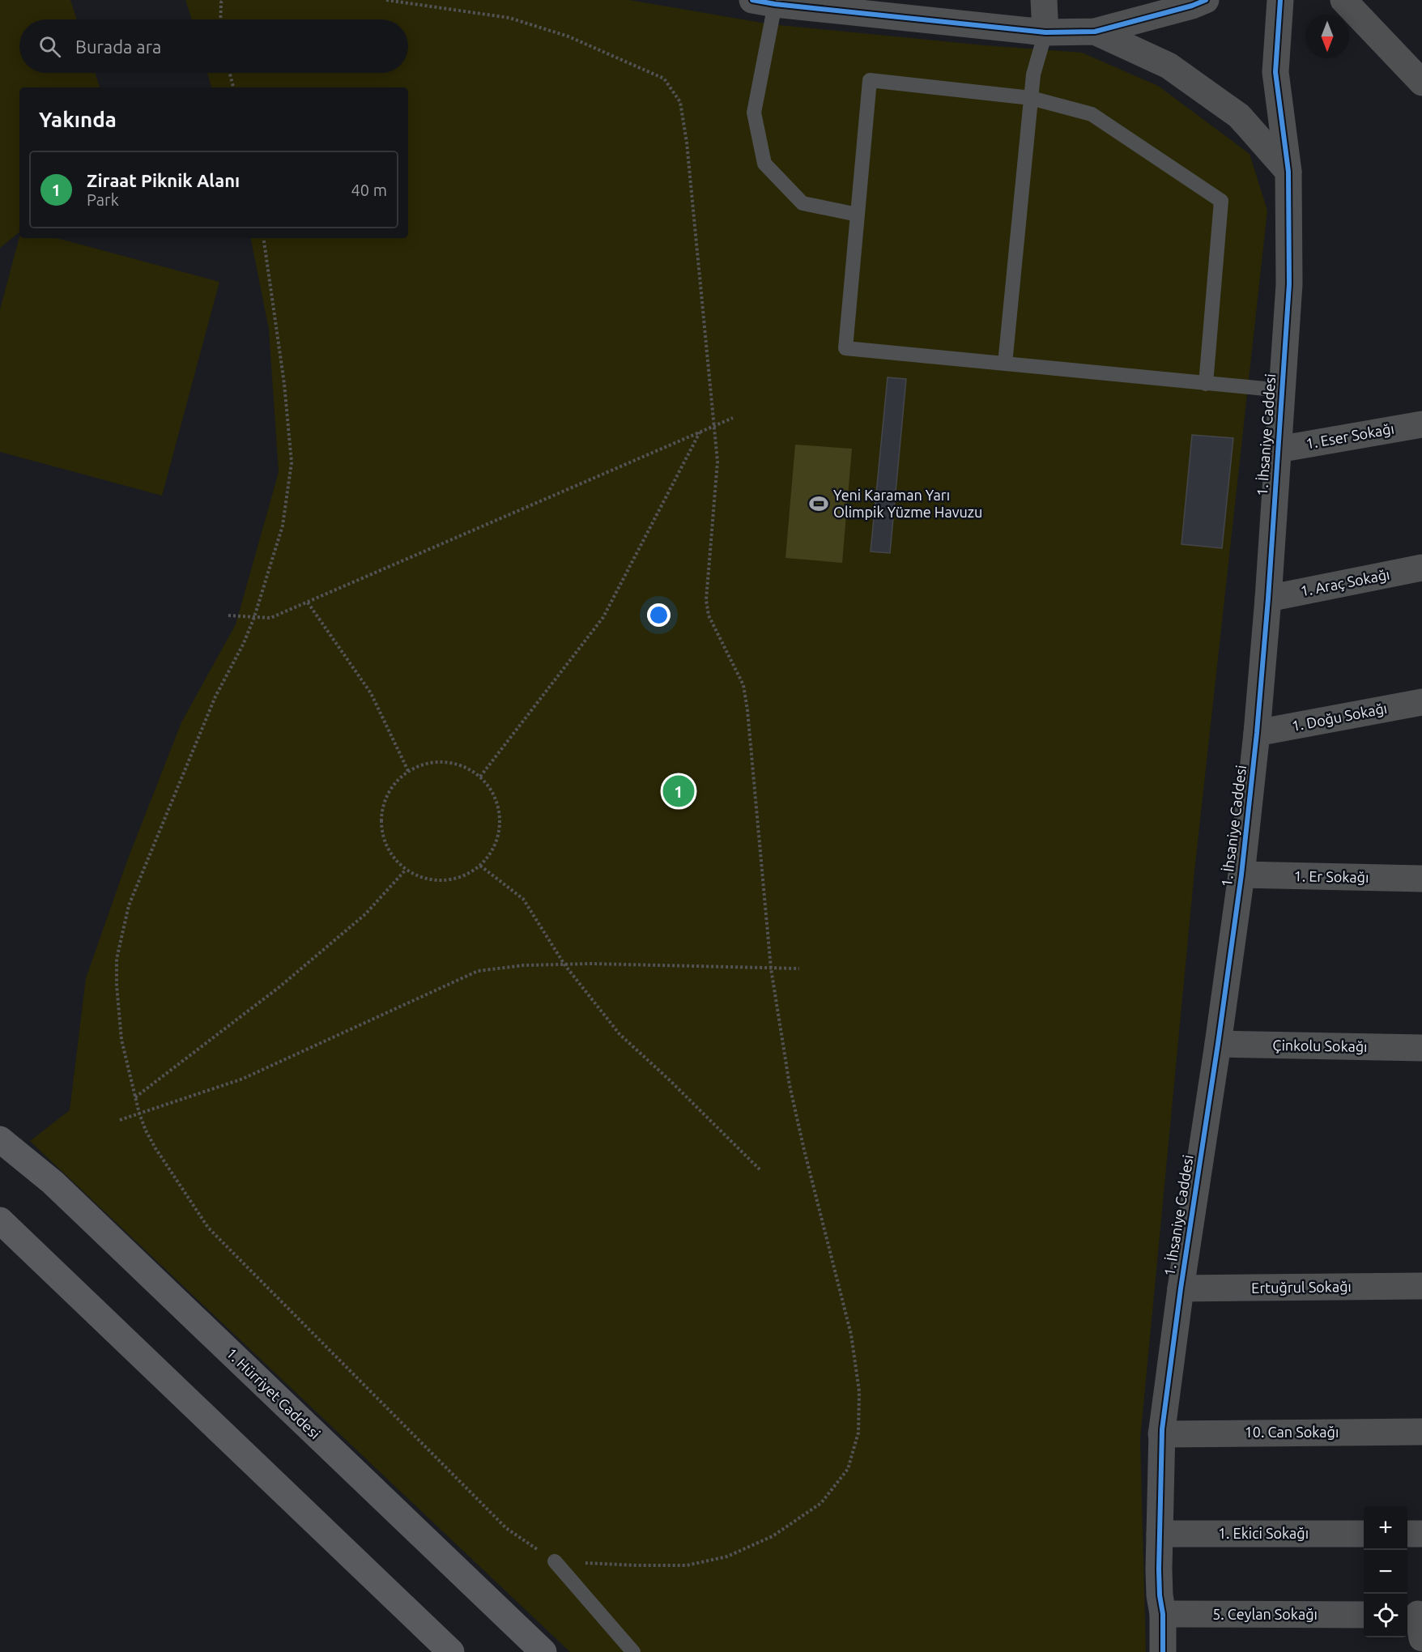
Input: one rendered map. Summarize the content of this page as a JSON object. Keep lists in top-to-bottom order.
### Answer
{
  "streets": {
    "main road": ["1. Hürriyet Caddesi"],
    "street": [
      "1. İhsaniye Caddesi",
      "1. Eser Sokağı",
      "1. Araç Sokağı",
      "1. Doğu Sokağı",
      "1. Er Sokağı",
      "Çinkolu Sokağı",
      "Ertuğrul Sokağı",
      "10. Can Sokağı",
      "1. Ekici Sokağı",
      "5. Ceylan Sokağı"
    ]
  },
  "crossings": [
    ["1. İhsaniye Caddesi", "1. Eser Sokağı"],
    ["1. İhsaniye Caddesi", "1. Araç Sokağı"],
    ["1. İhsaniye Caddesi", "1. Doğu Sokağı"],
    ["1. İhsaniye Caddesi", "1. Er Sokağı"],
    ["1. İhsaniye Caddesi", "Çinkolu Sokağı"],
    ["1. İhsaniye Caddesi", "Ertuğrul Sokağı"],
    ["1. İhsaniye Caddesi", "10. Can Sokağı"],
    ["1. İhsaniye Caddesi", "1. Ekici Sokağı"],
    ["1. İhsaniye Caddesi", "5. Ceylan Sokağı"]
  ],
  "places": {
    "sports": ["Yeni Karaman Yarı Olimpik Yüzme Havuzu"]
  },
  "north": "bottom",
  "page": {
    "search": "Burada ara",
    "heading": "Yakında",
    "list": [
      {
        "mark": "1",
        "name": "Ziraat Piknik Alanı",
        "note": "Park",
        "value": "40 m"
      }
    ],
    "pins": "1",
    "map_buttons": ["+", "−"]
  }
}
